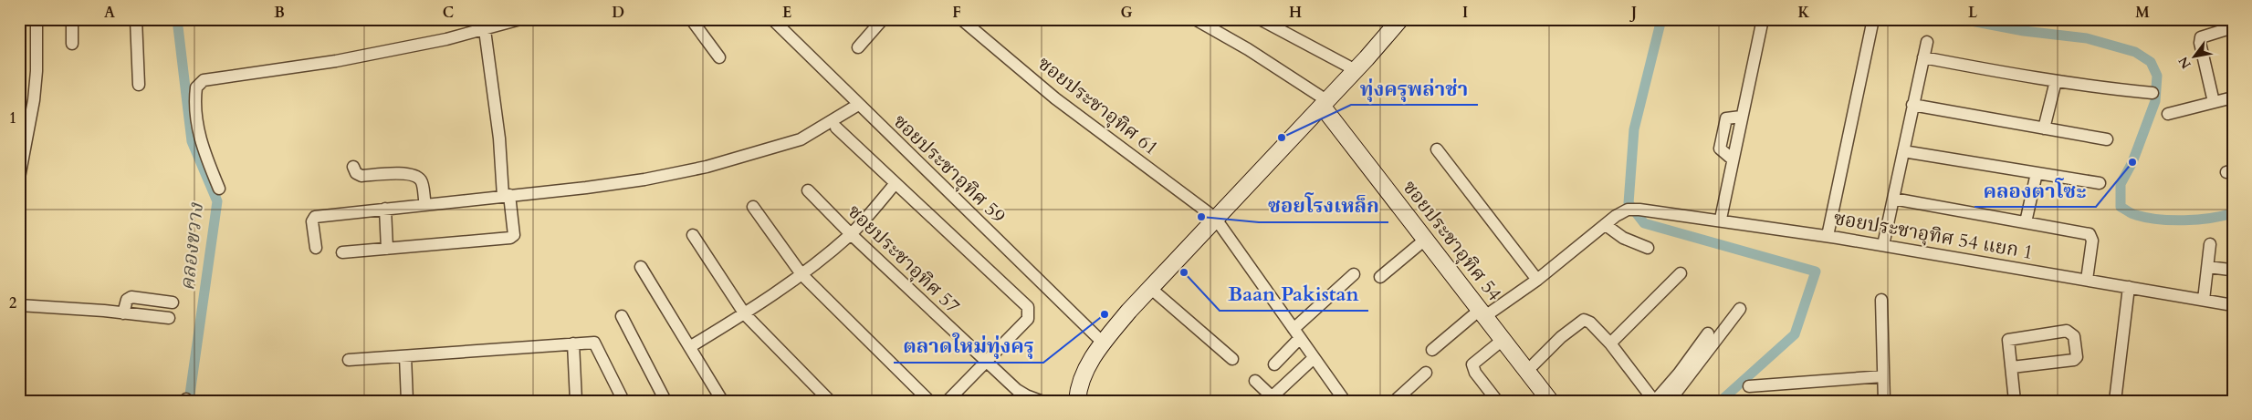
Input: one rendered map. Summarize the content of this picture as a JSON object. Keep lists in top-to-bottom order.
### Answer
{
  "streets": {
    "main road": ["ซอยประชาอุทิศ 54"],
    "street": [
      "ซอยประชาอุทิศ 61",
      "ซอยประชาอุทิศ 59",
      "ซอยประชาอุทิศ 54 แยก 1",
      "ซอยประชาอุทิศ 57"
    ]
  },
  "water": ["คลองขวาง"],
  "places": [
    "ทุ่งครุพล่าช่า",
    "คลองตาโซะ",
    "ซอยโรงเหล็ก",
    "Baan Pakistan",
    "ตลาดใหม่ทุ่งครุ"
  ],
  "north": "bottom left",
  "grid": {
    "columns": [
      "A",
      "B",
      "C",
      "D",
      "E",
      "F",
      "G",
      "H",
      "I",
      "J",
      "K",
      "L",
      "M"
    ],
    "rows": ["1", "2"]
  }
}
